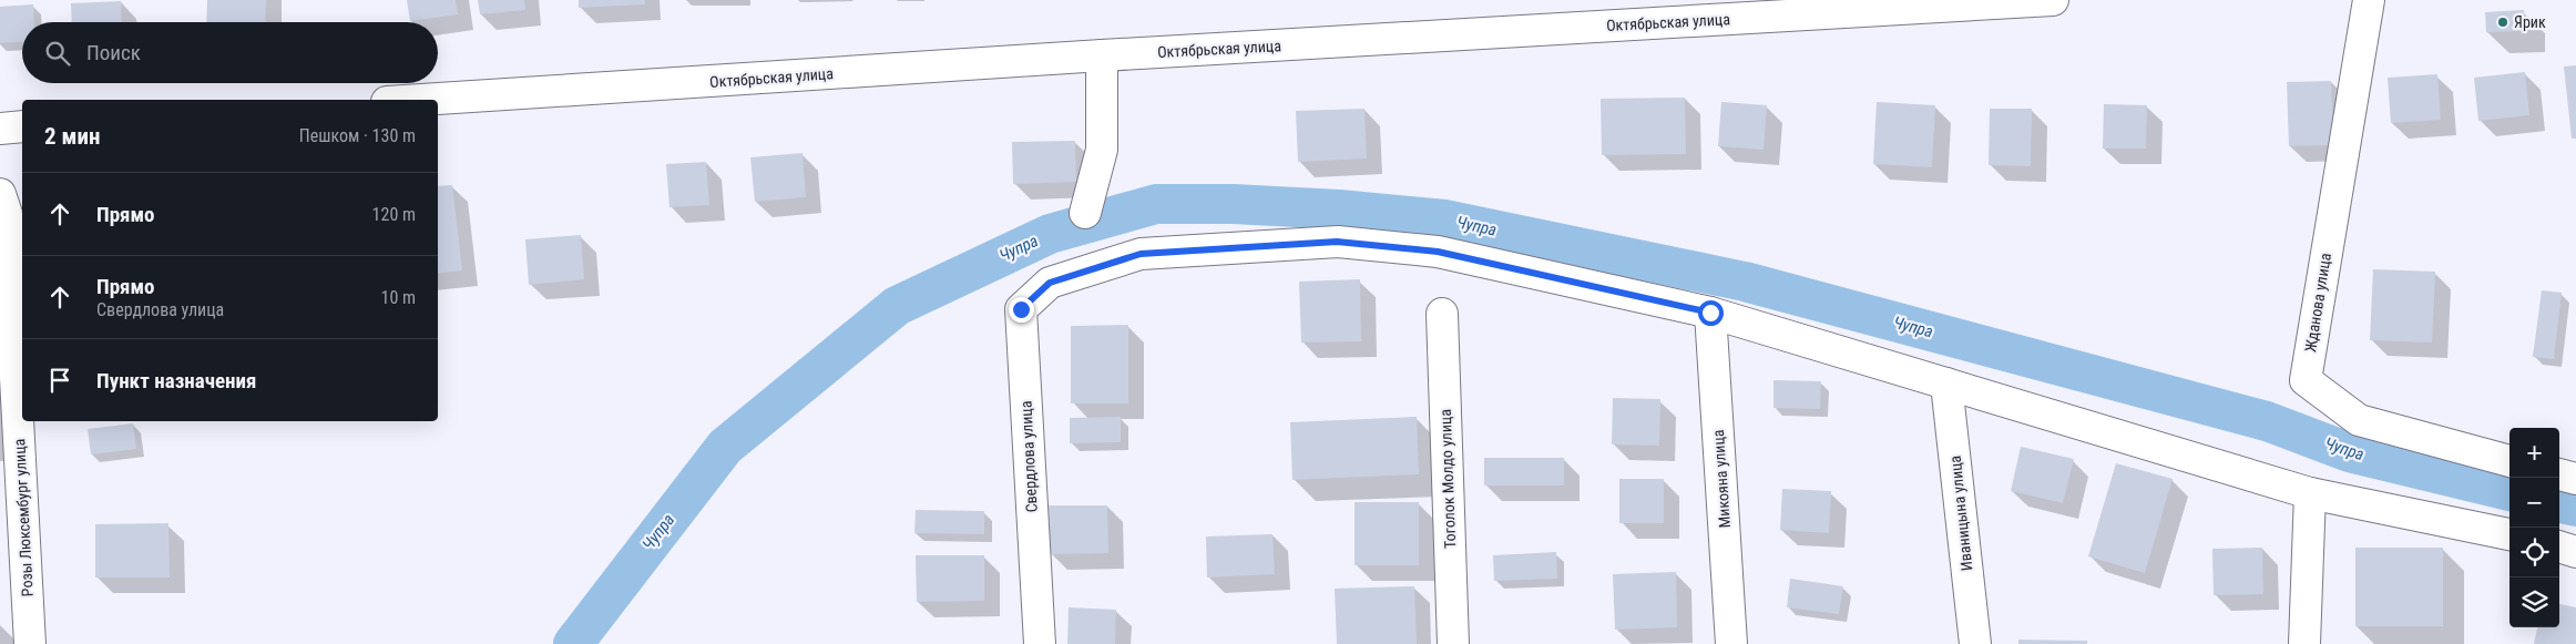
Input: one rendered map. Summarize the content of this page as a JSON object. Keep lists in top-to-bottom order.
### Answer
{
  "streets": {
    "street": [
      "Октябрьская улица",
      "Жданова улица",
      "Свердлова улица",
      "Тоголок Молдо улица",
      "Микояна улица",
      "Иваницына улица",
      "Розы Люксембург улица"
    ]
  },
  "crossings": [
    ["Свердлова улица", "Микояна улица"]
  ],
  "water": ["Чупра"],
  "places": ["Ярик"],
  "page": {
    "search": "Поиск",
    "heading": ["2 мин", "Пешком · 130 m"],
    "list": [
      ["Прямо", "120 m"],
      ["Прямо", "Свердлова улица", "10 m"],
      "Пункт назначения"
    ],
    "map_buttons": ["+", "−"]
  }
}
